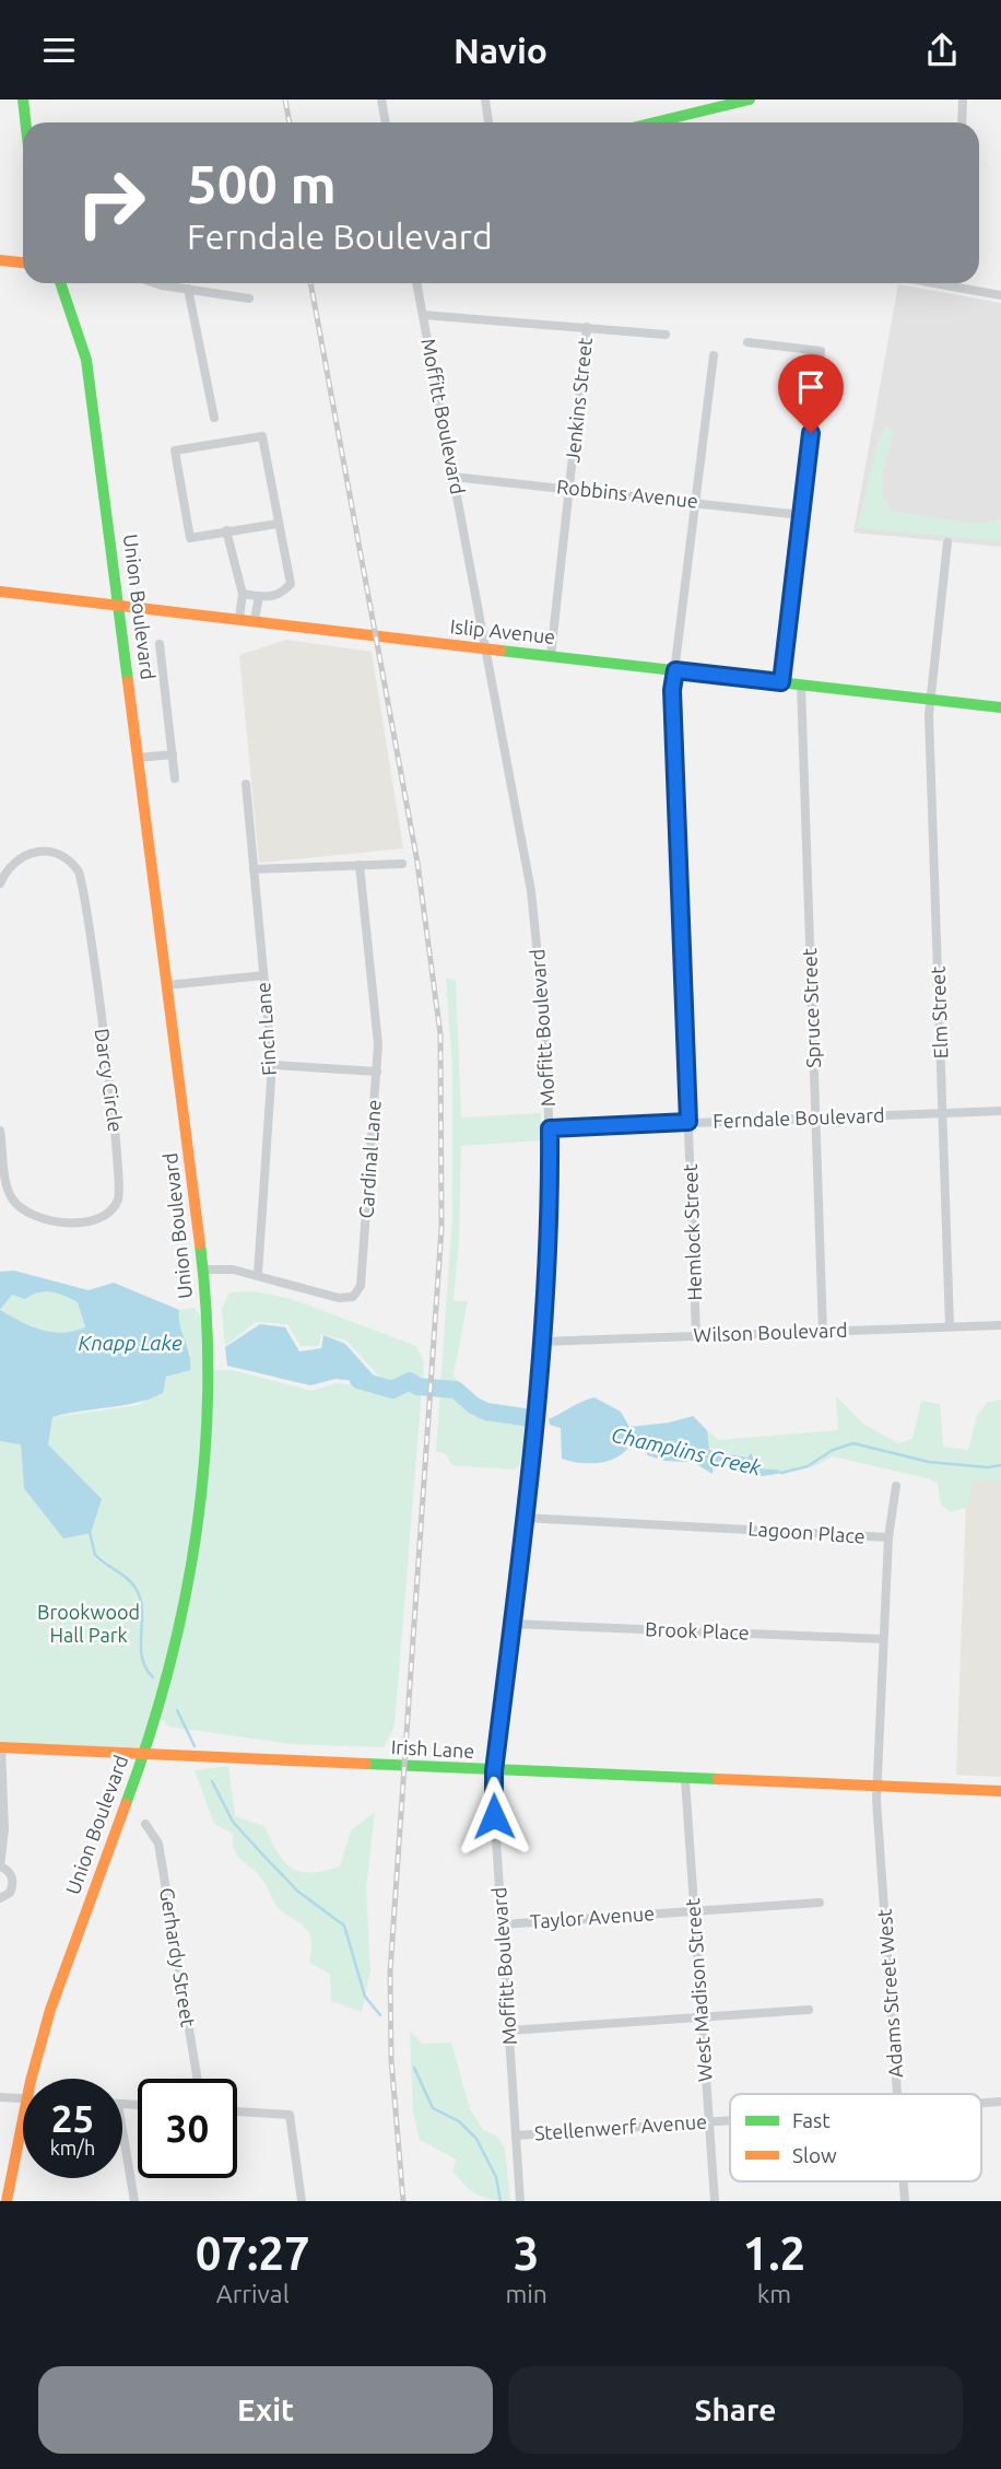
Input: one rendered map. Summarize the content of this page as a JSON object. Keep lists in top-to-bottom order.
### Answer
{
  "streets": {
    "main road": ["Union Boulevard", "Islip Avenue", "Irish Lane"],
    "street": [
      "Jenkins Street",
      "Moffitt Boulevard",
      "Robbins Avenue",
      "Spruce Street",
      "Elm Street",
      "Finch Lane",
      "Darcy Circle",
      "Ferndale Boulevard",
      "Cardinal Lane",
      "Hemlock Street",
      "Wilson Boulevard",
      "Lagoon Place",
      "Brook Place",
      "Taylor Avenue",
      "Gerhardy Street",
      "West Madison Street",
      "Adams Street West",
      "Stellenwerf Avenue"
    ]
  },
  "crossings": [
    ["Jenkins Street", "Robbins Avenue"],
    ["Jenkins Street", "Islip Avenue"],
    ["Moffitt Boulevard", "Robbins Avenue"],
    ["Moffitt Boulevard", "Islip Avenue"],
    ["Moffitt Boulevard", "Ferndale Boulevard"],
    ["Moffitt Boulevard", "Wilson Boulevard"],
    ["Moffitt Boulevard", "Lagoon Place"],
    ["Moffitt Boulevard", "Brook Place"],
    ["Moffitt Boulevard", "Irish Lane"],
    ["Moffitt Boulevard", "Taylor Avenue"],
    ["Moffitt Boulevard", "Stellenwerf Avenue"],
    ["Robbins Avenue", "Hemlock Street"],
    ["Union Boulevard", "Islip Avenue"],
    ["Union Boulevard", "Cardinal Lane"],
    ["Union Boulevard", "Irish Lane"],
    ["Islip Avenue", "Spruce Street"],
    ["Islip Avenue", "Elm Street"],
    ["Islip Avenue", "Hemlock Street"],
    ["Spruce Street", "Ferndale Boulevard"],
    ["Spruce Street", "Wilson Boulevard"],
    ["Elm Street", "Ferndale Boulevard"],
    ["Elm Street", "Wilson Boulevard"],
    ["Finch Lane", "Cardinal Lane"],
    ["Ferndale Boulevard", "Hemlock Street"],
    ["Hemlock Street", "Wilson Boulevard"],
    ["Lagoon Place", "Brook Place"],
    ["Lagoon Place", "Irish Lane"],
    ["Lagoon Place", "Adams Street West"],
    ["Irish Lane", "West Madison Street"],
    ["Irish Lane", "Adams Street West"],
    ["Taylor Avenue", "West Madison Street"],
    ["West Madison Street", "Stellenwerf Avenue"]
  ],
  "water": ["Knapp Lake", "Champlins Creek"],
  "parks": ["Brookwood Hall Park"],
  "legend": ["Fast", "Slow"],
  "page": {
    "header": "Navio",
    "turn": ["500 m", "Ferndale Boulevard"],
    "speed": "25 km/h",
    "limit": "30",
    "eta": [
      "07:27",
      "Arrival",
      "3",
      "min",
      "1.2",
      "km"
    ],
    "buttons": ["Exit", "Share"]
  }
}
